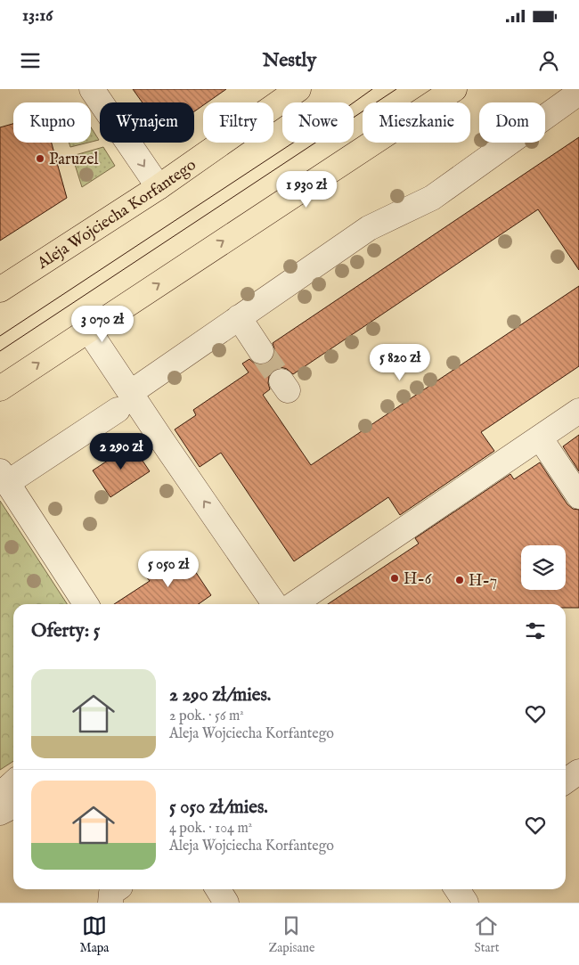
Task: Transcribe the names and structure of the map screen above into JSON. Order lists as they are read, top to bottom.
{
  "streets": {
    "main road": ["Aleja Wojciecha Korfantego"]
  },
  "places": ["Paruzel", "H-6", "H-7"],
  "page": {
    "status": "13:16",
    "header": "Nestly",
    "chip": [
      "Kupno",
      "Wynajem",
      "Filtry",
      "Nowe",
      "Mieszkanie",
      "Dom"
    ],
    "price": [
      "1 930 zł",
      "3 070 zł",
      "5 820 zł",
      "2 290 zł",
      "5 050 zł"
    ],
    "heading": "Oferty: 5",
    "list": [
      {
        "name": "2 290 zł/mies.",
        "note": "2 pok. · 56 m² · Aleja Wojciecha Korfantego"
      },
      {
        "name": "5 050 zł/mies.",
        "note": "4 pok. · 104 m² · Aleja Wojciecha Korfantego"
      }
    ],
    "tabs": ["Mapa", "Zapisane", "Start"]
  }
}
